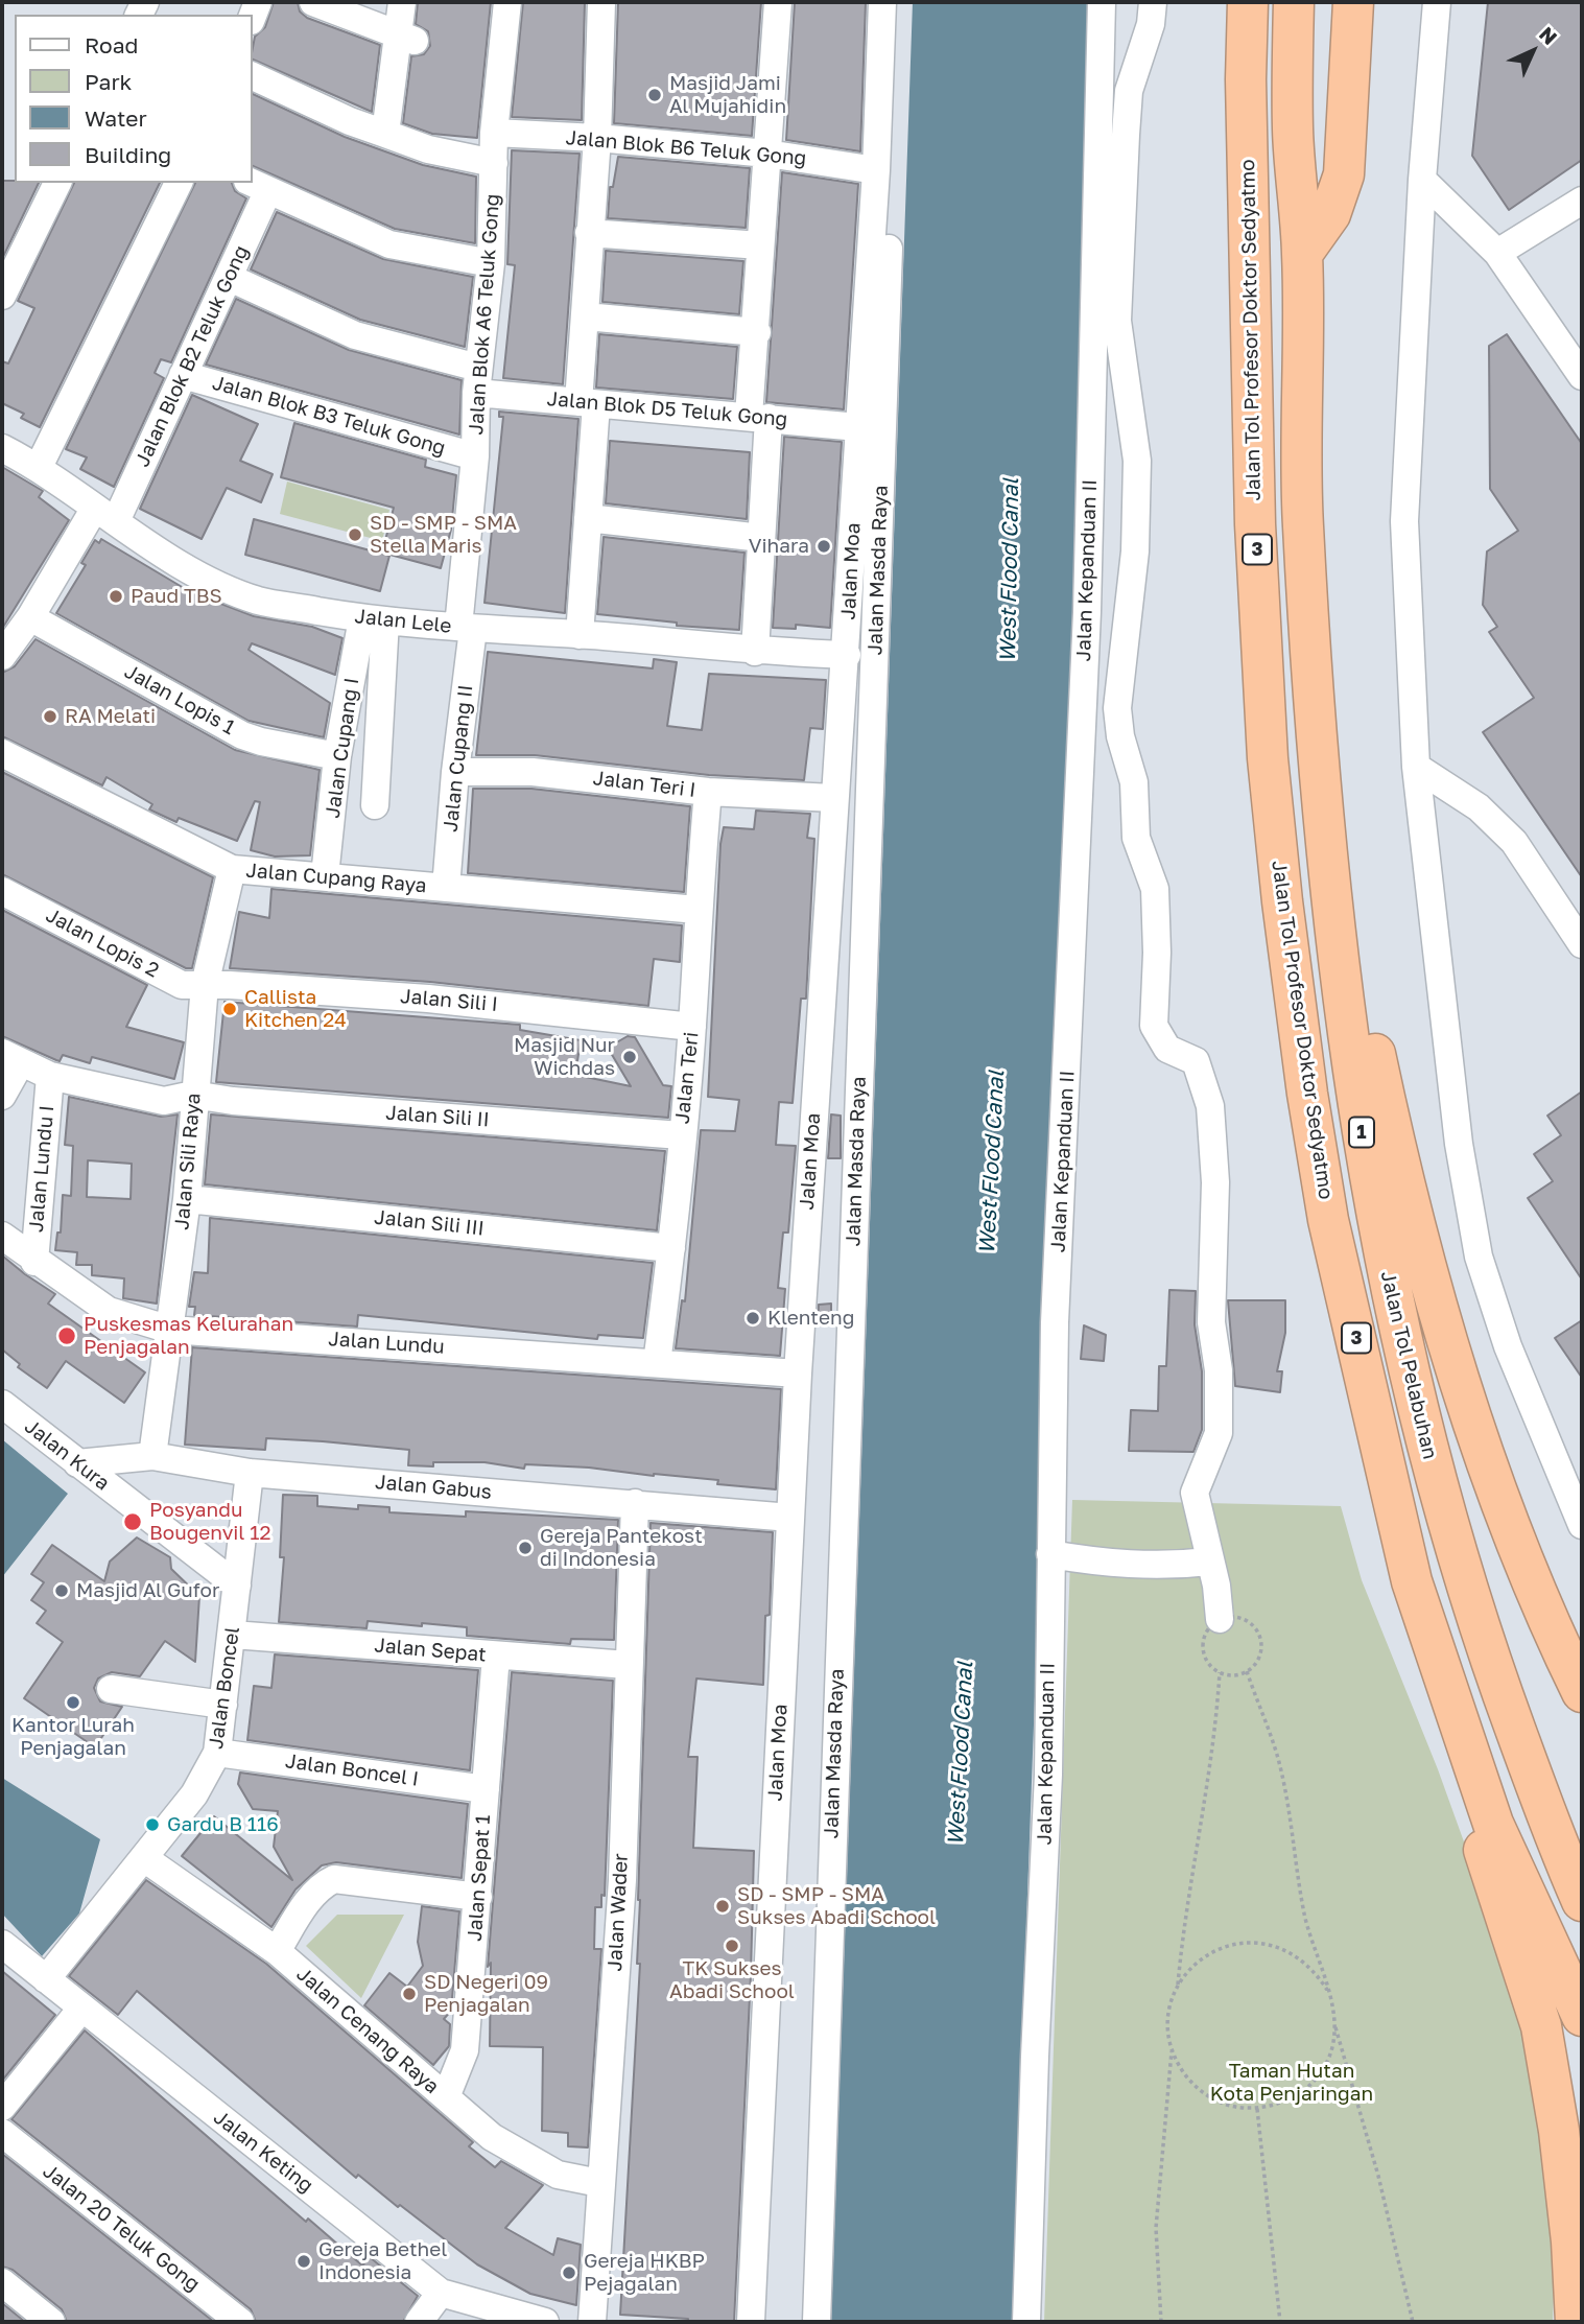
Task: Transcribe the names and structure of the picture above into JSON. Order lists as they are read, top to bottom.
{
  "streets": {
    "highway": [
      "Jalan Tol Profesor Doktor Sedyatmo",
      "3",
      "1",
      "Jalan Tol Pelabuhan"
    ],
    "street": [
      "Jalan Blok B6 Teluk Gong",
      "Jalan Blok A6 Teluk Gong",
      "Jalan Blok B2 Teluk Gong",
      "Jalan Blok D5 Teluk Gong",
      "Jalan Blok B3 Teluk Gong",
      "Jalan Masda Raya",
      "Jalan Kepanduan II",
      "Jalan Moa",
      "Jalan Lele",
      "Jalan Lopis 1",
      "Jalan Cupang I",
      "Jalan Cupang II",
      "Jalan Teri I",
      "Jalan Cupang Raya",
      "Jalan Lopis 2",
      "Jalan Sili I",
      "Jalan Teri",
      "Jalan Sili II",
      "Jalan Sili Raya",
      "Jalan Lundu I",
      "Jalan Sili III",
      "Jalan Lundu",
      "Jalan Kura",
      "Jalan Gabus",
      "Jalan Sepat",
      "Jalan Boncel",
      "Jalan Boncel I",
      "Jalan Sepat 1",
      "Jalan Wader",
      "Jalan Cenang Raya",
      "Jalan Keting",
      "Jalan 20 Teluk Gong"
    ]
  },
  "crossings": [
    ["Jalan Blok B6 Teluk Gong", "Jalan Blok A6 Teluk Gong"],
    ["Jalan Blok B6 Teluk Gong", "Jalan Moa"],
    ["Jalan Blok A6 Teluk Gong", "Jalan Blok D5 Teluk Gong"],
    ["Jalan Blok A6 Teluk Gong", "Jalan Blok B3 Teluk Gong"],
    ["Jalan Blok A6 Teluk Gong", "Jalan Lele"],
    ["Jalan Blok A6 Teluk Gong", "Jalan Cupang II"],
    ["Jalan Blok B2 Teluk Gong", "Jalan Blok D5 Teluk Gong"],
    ["Jalan Blok B2 Teluk Gong", "Jalan Blok B3 Teluk Gong"],
    ["Jalan Blok B2 Teluk Gong", "Jalan Lele"],
    ["Jalan Blok B2 Teluk Gong", "Jalan Lopis 1"],
    ["Jalan Blok D5 Teluk Gong", "Jalan Moa"],
    ["Jalan Moa", "Jalan Lele"],
    ["Jalan Moa", "Jalan Teri I"],
    ["Jalan Moa", "Jalan Lundu"],
    ["Jalan Moa", "Jalan Gabus"],
    ["Jalan Lele", "Jalan Cupang I"],
    ["Jalan Lele", "Jalan Cupang II"],
    ["Jalan Lopis 1", "Jalan Cupang I"],
    ["Jalan Cupang I", "Jalan Cupang Raya"],
    ["Jalan Cupang II", "Jalan Teri I"],
    ["Jalan Cupang II", "Jalan Cupang Raya"],
    ["Jalan Teri I", "Jalan Teri"],
    ["Jalan Cupang Raya", "Jalan Teri"],
    ["Jalan Cupang Raya", "Jalan Sili Raya"],
    ["Jalan Lopis 2", "Jalan Sili I"],
    ["Jalan Lopis 2", "Jalan Sili Raya"],
    ["Jalan Sili I", "Jalan Teri"],
    ["Jalan Sili I", "Jalan Sili Raya"],
    ["Jalan Teri", "Jalan Sili II"],
    ["Jalan Teri", "Jalan Sili III"],
    ["Jalan Teri", "Jalan Lundu"],
    ["Jalan Sili II", "Jalan Sili Raya"],
    ["Jalan Sili II", "Jalan Lundu I"],
    ["Jalan Sili Raya", "Jalan Sili III"],
    ["Jalan Sili Raya", "Jalan Lundu"],
    ["Jalan Sili Raya", "Jalan Gabus"],
    ["Jalan Lundu I", "Jalan Lundu"],
    ["Jalan Kura", "Jalan Gabus"],
    ["Jalan Kura", "Jalan Boncel"],
    ["Jalan Gabus", "Jalan Boncel"],
    ["Jalan Gabus", "Jalan Wader"],
    ["Jalan Sepat", "Jalan Boncel"],
    ["Jalan Sepat", "Jalan Sepat 1"],
    ["Jalan Sepat", "Jalan Wader"],
    ["Jalan Boncel", "Jalan Boncel I"],
    ["Jalan Boncel", "Jalan Cenang Raya"],
    ["Jalan Boncel", "Jalan Keting"],
    ["Jalan Boncel I", "Jalan Sepat 1"],
    ["Jalan Sepat 1", "Jalan Cenang Raya"],
    ["Jalan Wader", "Jalan Cenang Raya"]
  ],
  "water": ["West Flood Canal"],
  "parks": ["Taman Hutan Kota Penjaringan"],
  "places": [
    "Masjid Jami Al Mujahidin",
    "SD - SMP - SMA Stella Maris",
    "Vihara",
    "Paud TBS",
    "RA Melati",
    "Callista Kitchen 24",
    "Masjid Nur Wichdas",
    "Klenteng",
    "Puskesmas Kelurahan Penjagalan",
    "Posyandu Bougenvil 12",
    "Gereja Pantekost di Indonesia",
    "Masjid Al Gufor",
    "Kantor Lurah Penjagalan",
    "Gardu B 116",
    "SD - SMP - SMA Sukses Abadi School",
    "TK Sukses Abadi School",
    "SD Negeri 09 Penjagalan",
    "Gereja Bethel Indonesia",
    "Gereja HKBP Pejagalan"
  ],
  "legend": [
    "Road",
    "Park",
    "Water",
    "Building"
  ],
  "north": "top right"
}
